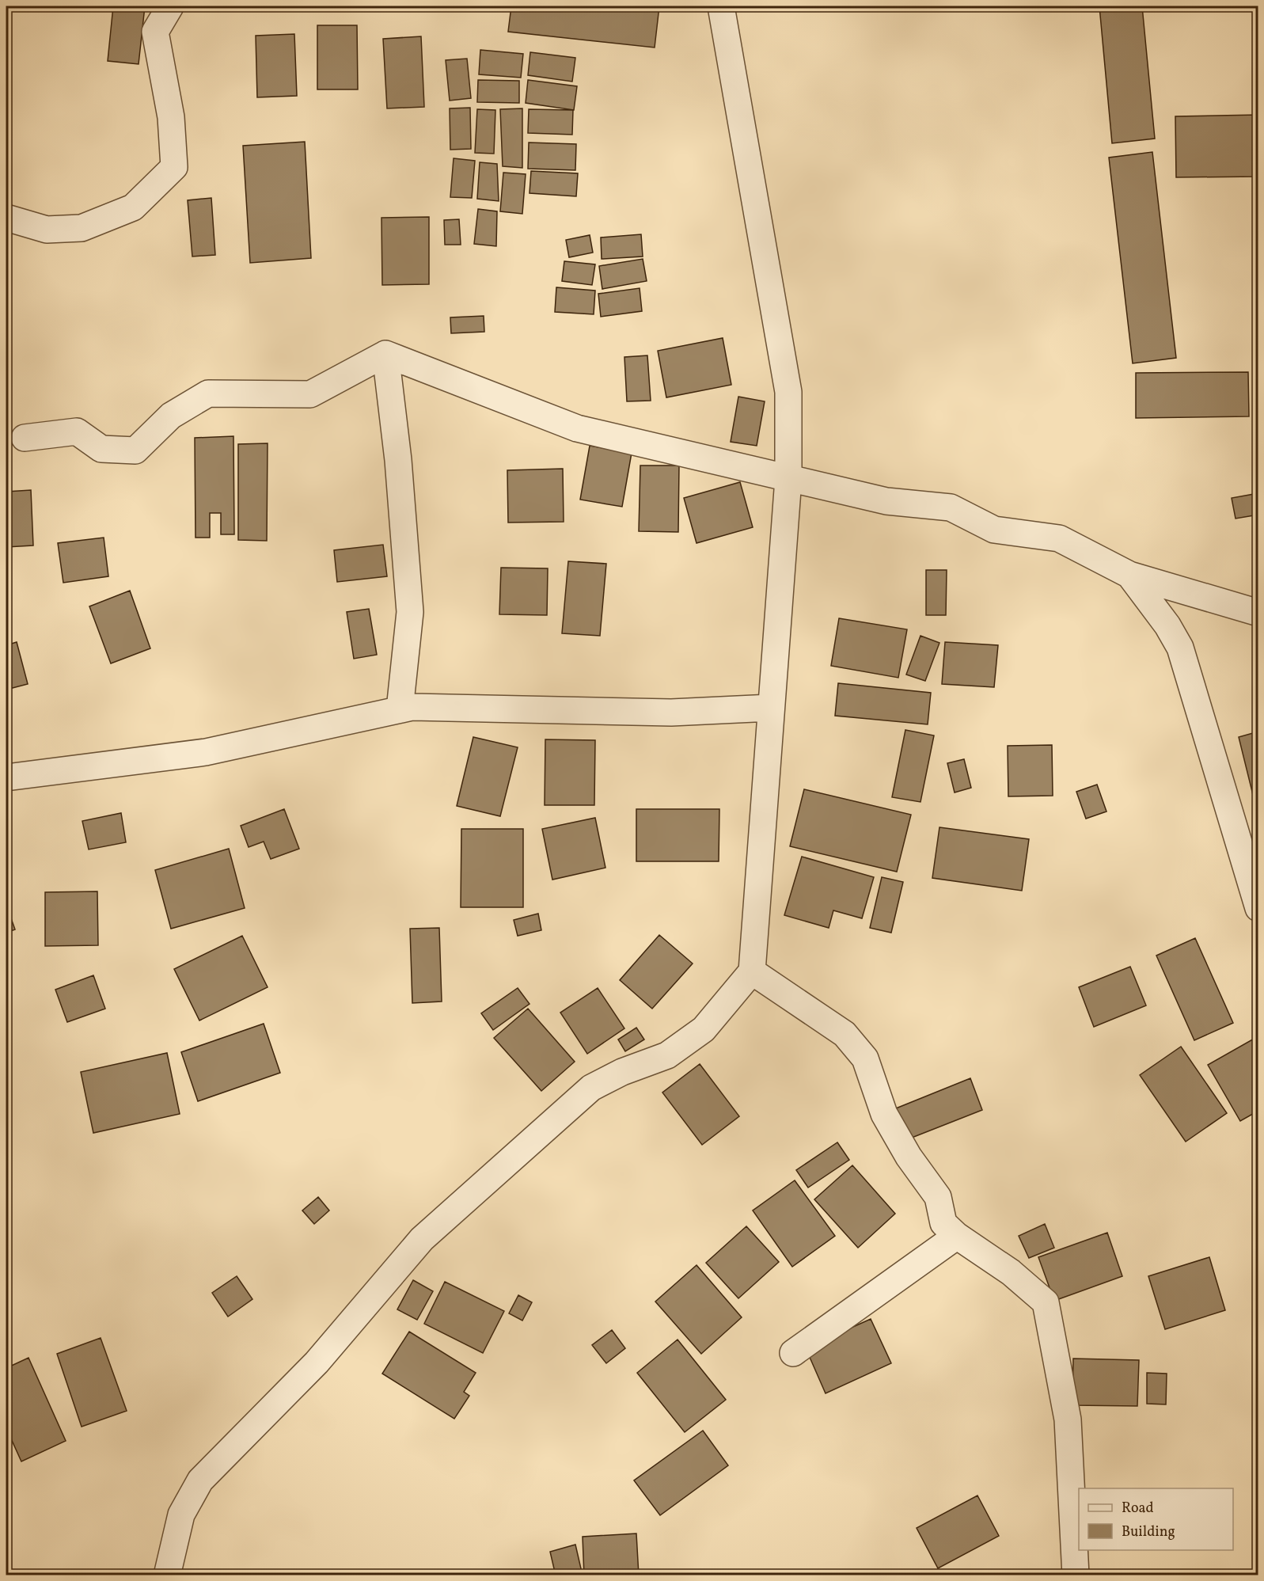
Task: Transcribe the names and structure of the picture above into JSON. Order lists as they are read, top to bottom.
{
  "legend": ["Road", "Building"]
}
